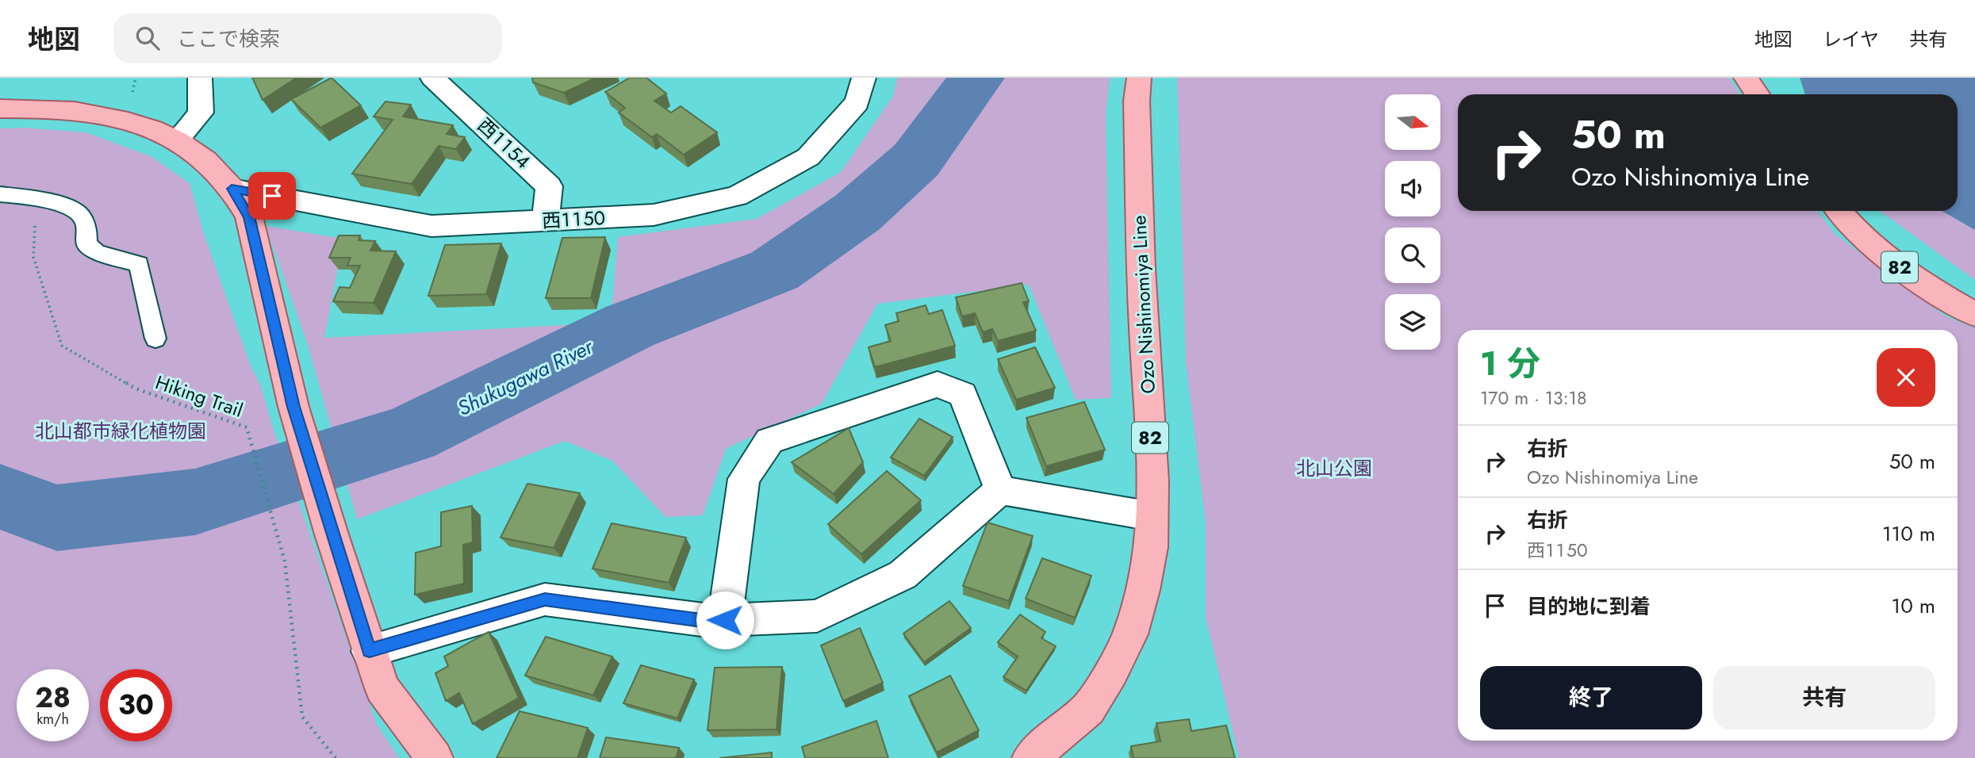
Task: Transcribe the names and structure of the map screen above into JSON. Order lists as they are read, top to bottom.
{
  "streets": {
    "main road": ["82", "Ozo Nishinomiya Line"],
    "street": ["西１１５４", "西１１５０"],
    "path": ["Hiking Trail"]
  },
  "crossings": [
    ["西１１５４", "西１１５０"]
  ],
  "water": ["Shukugawa River"],
  "parks": ["北山都市緑化植物園", "北山公園"],
  "north": "right",
  "page": {
    "header": "地図",
    "search": "ここで検索",
    "nav": ["地図", "レイヤ", "共有"],
    "turn": ["50 m", "Ozo Nishinomiya Line"],
    "heading": ["1 分", "170 m · 13:18"],
    "list": [
      {
        "name": "右折",
        "note": "Ozo Nishinomiya Line",
        "value": "50 m"
      },
      {
        "name": "右折",
        "note": "西１１５０",
        "value": "110 m"
      },
      {
        "name": "目的地に到着",
        "value": "10 m"
      }
    ],
    "buttons": ["終了", "共有"],
    "speed": "28 km/h",
    "limit": "30"
  }
}
